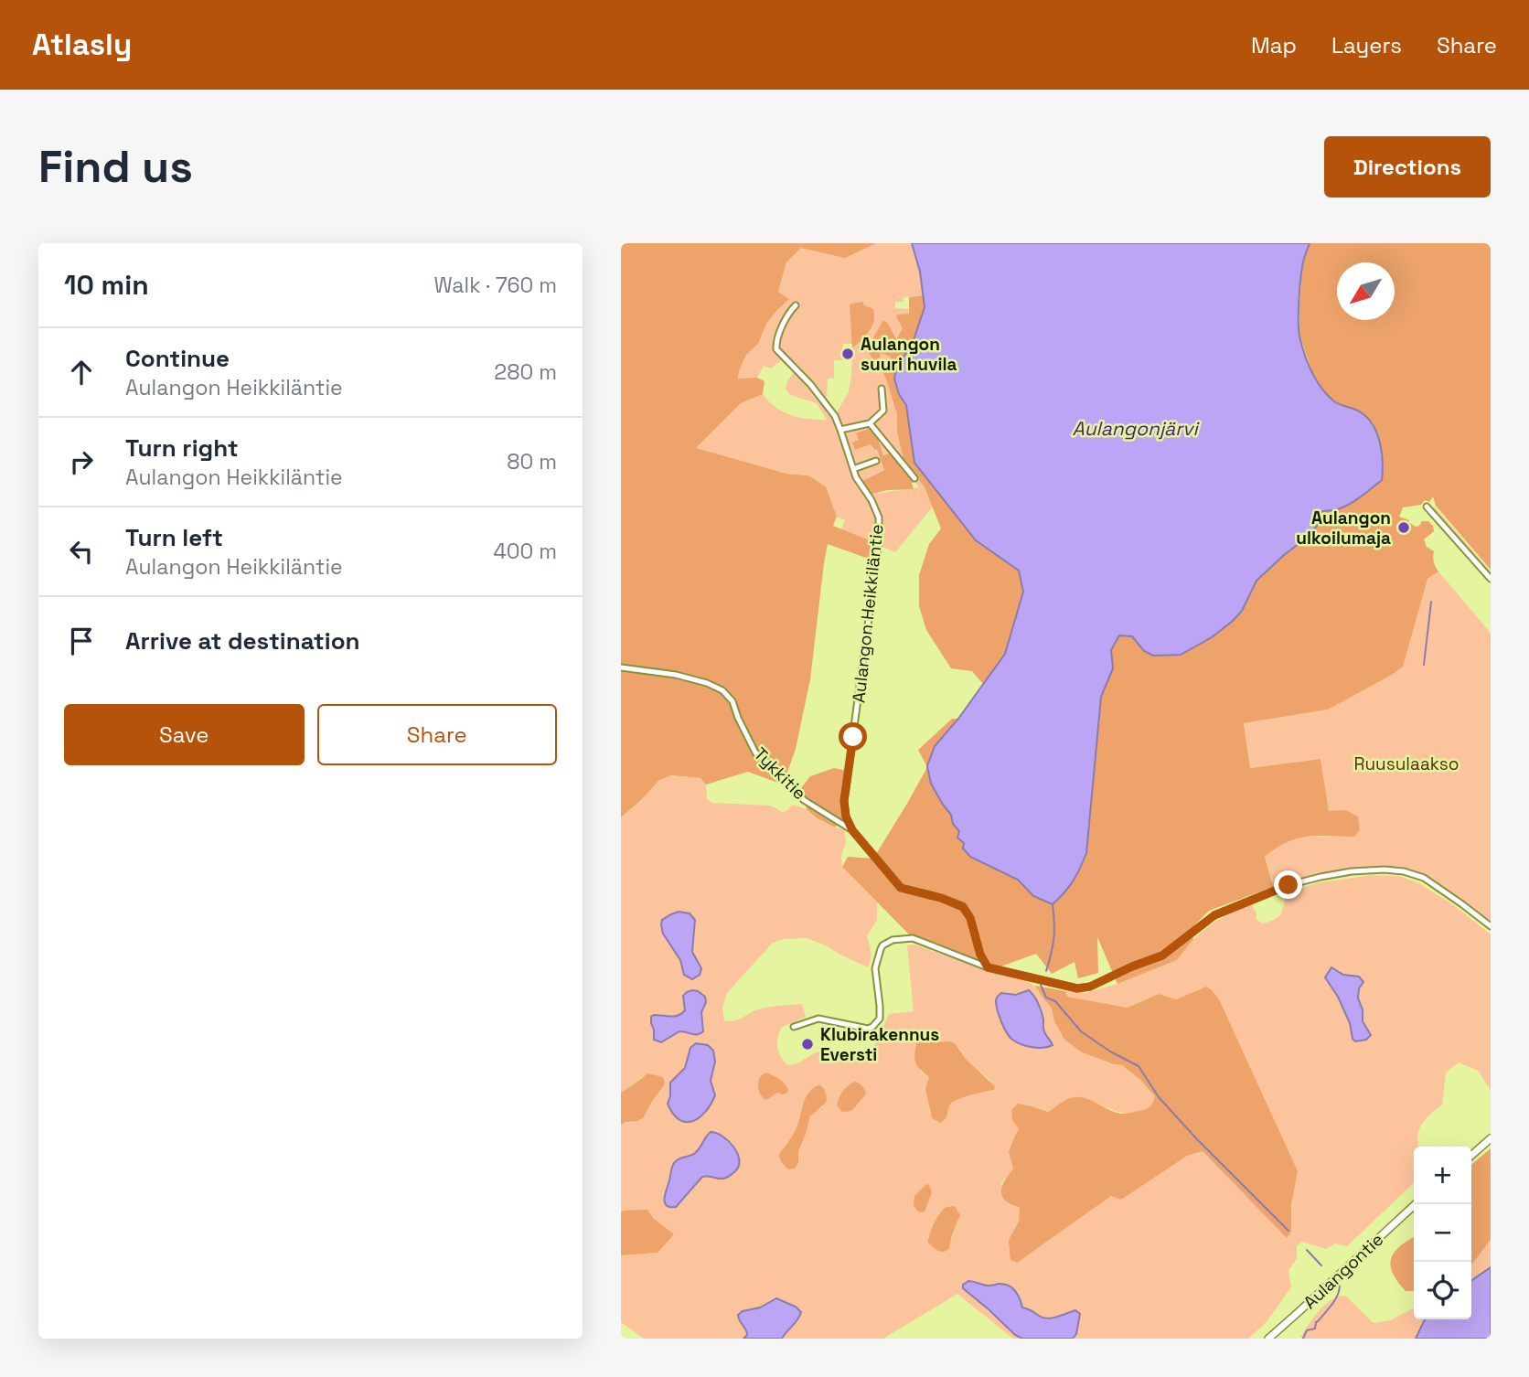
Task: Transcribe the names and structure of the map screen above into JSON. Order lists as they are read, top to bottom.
{
  "streets": {
    "street": ["Aulangon Heikkiläntie", "Tykkitie", "Aulangontie"]
  },
  "crossings": [
    ["Aulangon Heikkiläntie", "Tykkitie"]
  ],
  "water": ["Aulangonjärvi"],
  "parks": ["Ruusulaakso"],
  "places": ["Aulangon suuri huvila", "Aulangon ulkoilumaja", "Klubirakennus Eversti"],
  "north": "bottom left",
  "page": {
    "header": "Atlasly",
    "nav": ["Map", "Layers", "Share"],
    "buttons": [
      "Directions",
      ["Save", "Share"]
    ],
    "title": "Find us",
    "heading": ["10 min", "Walk · 760 m"],
    "list": [
      ["Continue", "Aulangon Heikkiläntie", "280 m"],
      ["Turn right", "Aulangon Heikkiläntie", "80 m"],
      ["Turn left", "Aulangon Heikkiläntie", "400 m"],
      "Arrive at destination"
    ],
    "map_buttons": ["+", "−"]
  }
}
